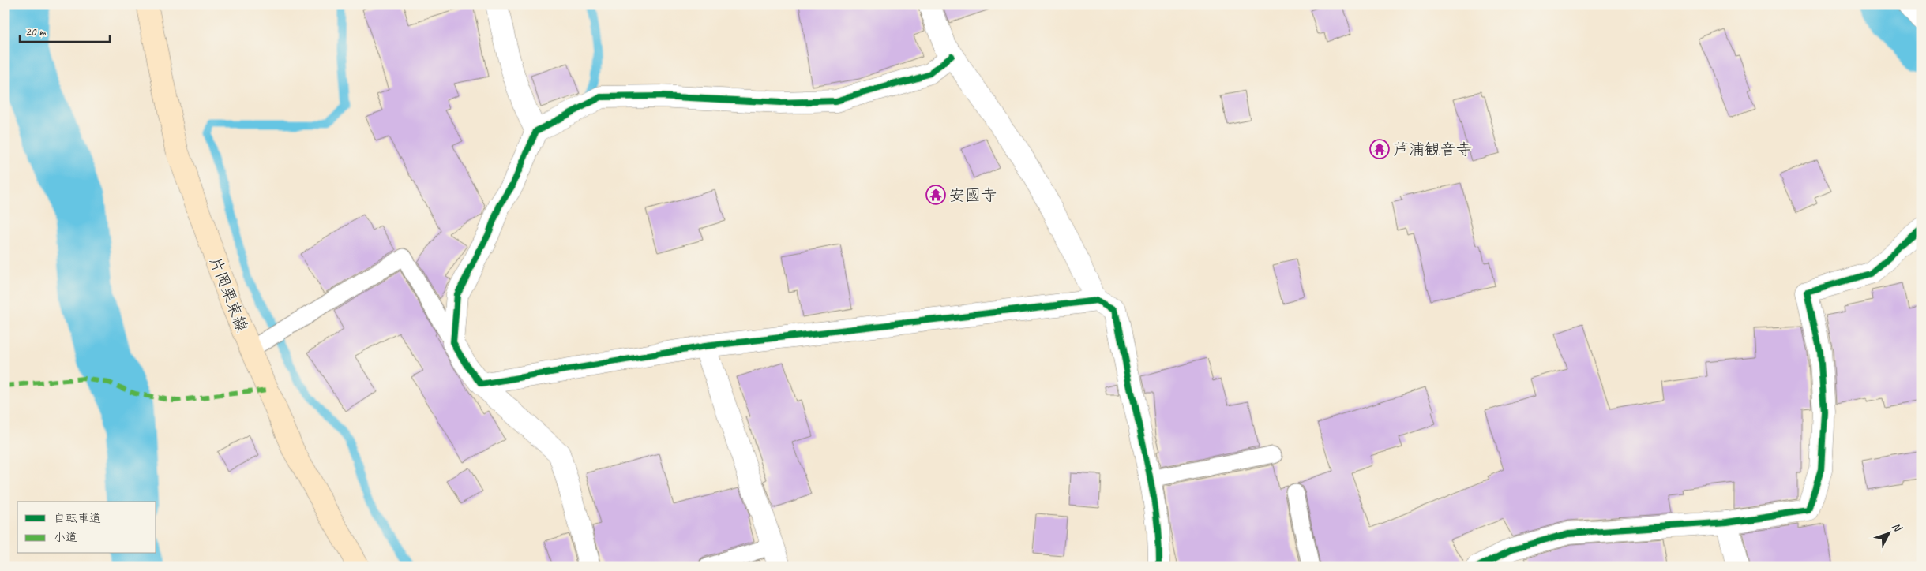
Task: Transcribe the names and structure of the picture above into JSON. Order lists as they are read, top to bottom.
{
  "streets": {
    "main road": ["片岡栗東線"]
  },
  "places": {
    "temple": ["芦浦観音寺", "安國寺"]
  },
  "legend": ["自転車道", "小道"],
  "scale_bar": "20 m",
  "north": "top right"
}
